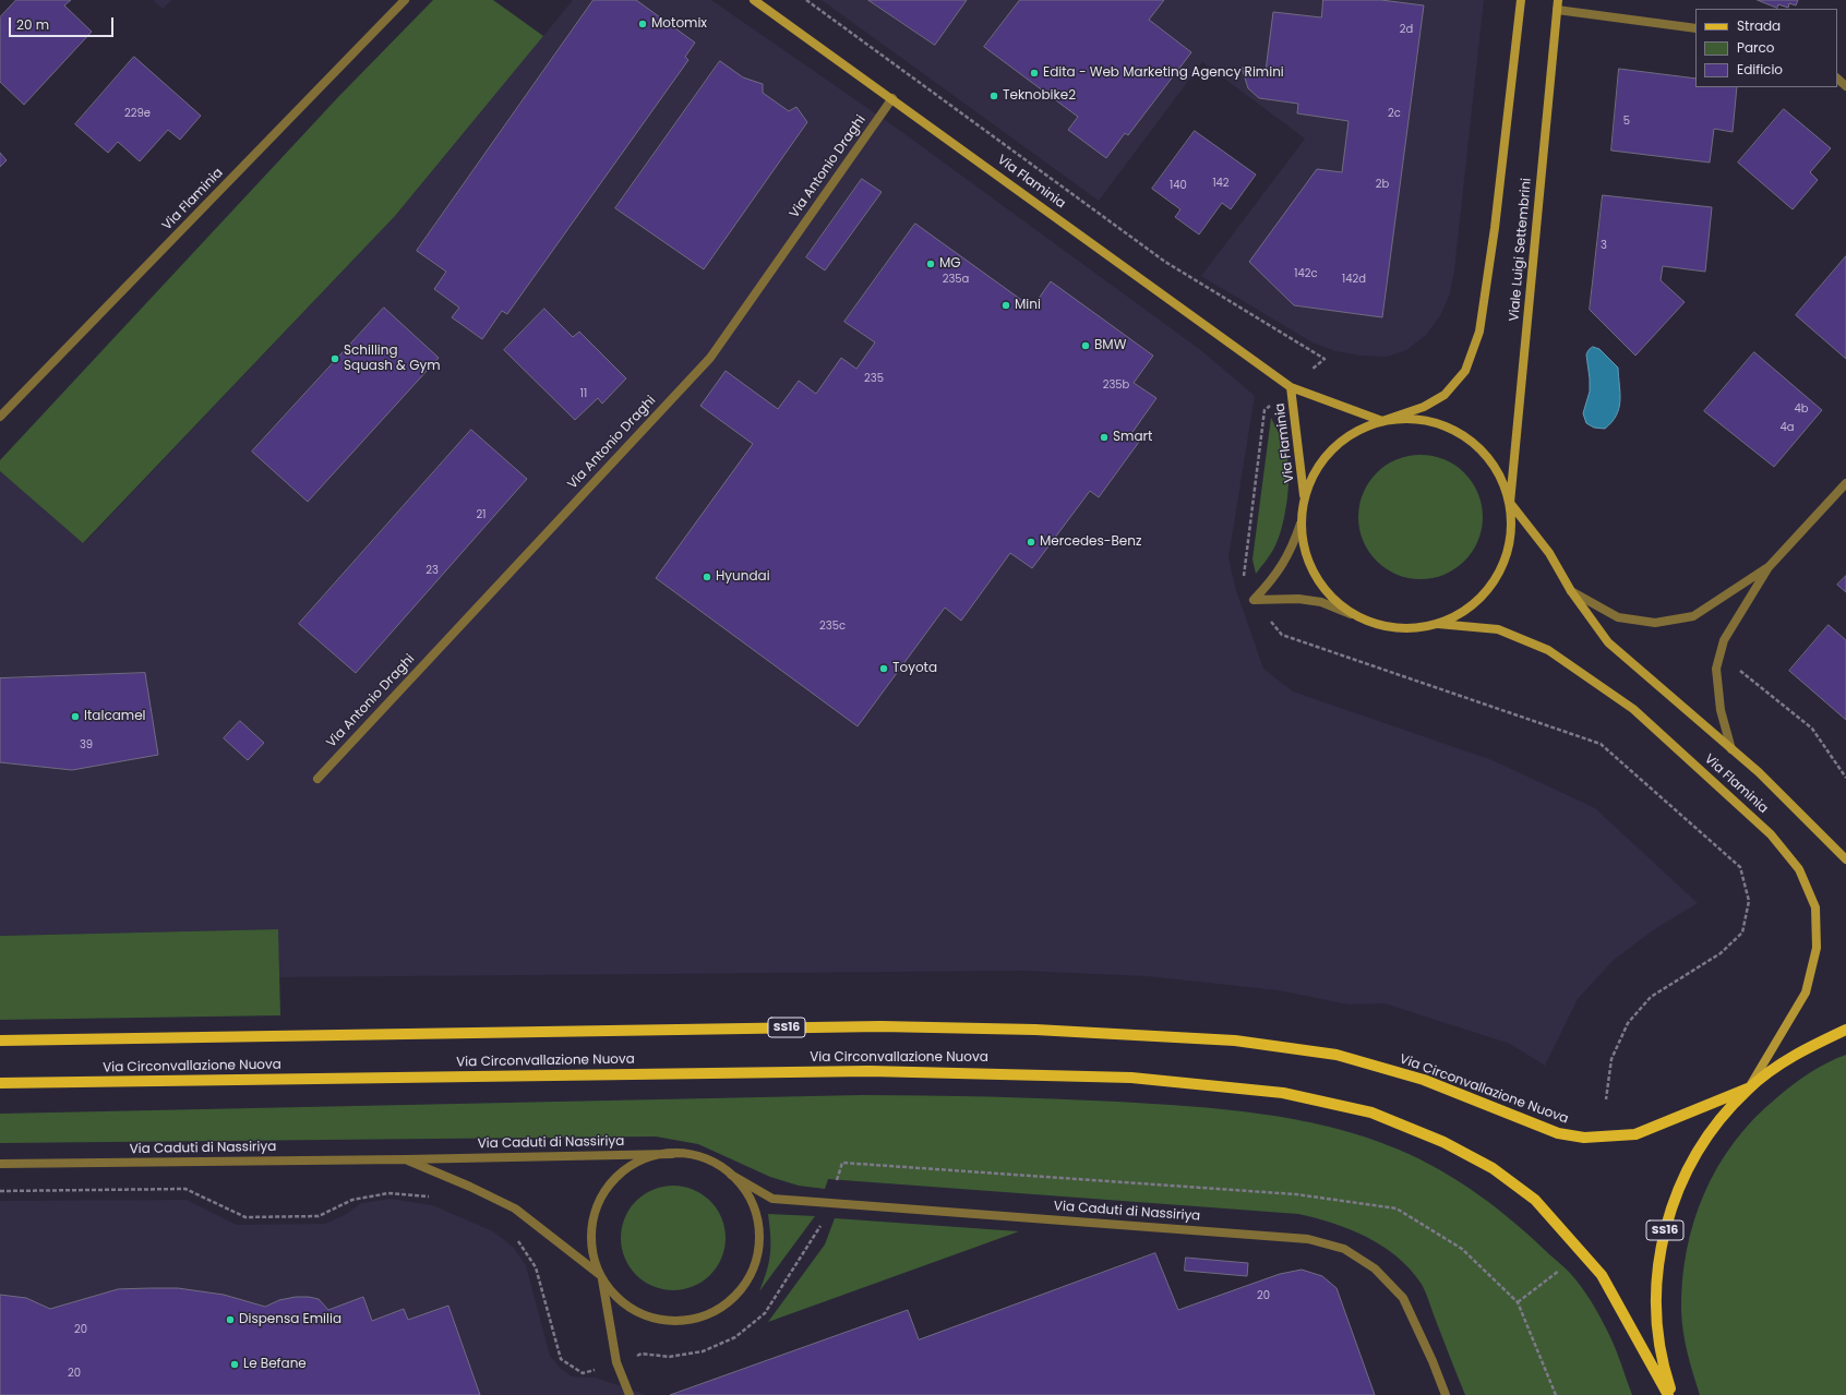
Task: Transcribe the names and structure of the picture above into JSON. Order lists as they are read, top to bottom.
{
  "streets": {
    "main road": [
      "Via Flaminia",
      "Viale Luigi Settembrini",
      "SS16",
      "Via Circonvallazione Nuova"
    ],
    "street": ["Via Antonio Draghi", "Via Caduti di Nassiriya"]
  },
  "crossings": [
    ["Via Antonio Draghi", "Via Flaminia"],
    ["Via Flaminia", "Viale Luigi Settembrini"],
    ["Via Flaminia", "Via Circonvallazione Nuova"]
  ],
  "places": [
    "Motomix",
    "Edita - Web Marketing Agency Rimini",
    "Teknobike2",
    "MG",
    "Mini",
    "BMW",
    "Schilling Squash & Gym",
    "Smart",
    "Mercedes-Benz",
    "Hyundai",
    "Toyota",
    "Italcamel",
    "Dispensa Emilia",
    "Le Befane"
  ],
  "house_numbers": [
    "2d",
    "229e",
    "2c",
    "5",
    "142",
    "2b",
    "140",
    "3",
    "142c",
    "235a",
    "142d",
    "235",
    "235b",
    "11",
    "4b",
    "4a",
    "21",
    "23",
    "235c",
    "39",
    "20",
    "20",
    "20"
  ],
  "legend": ["Strada", "Parco", "Edificio"],
  "scale_bar": "20 m"
}
